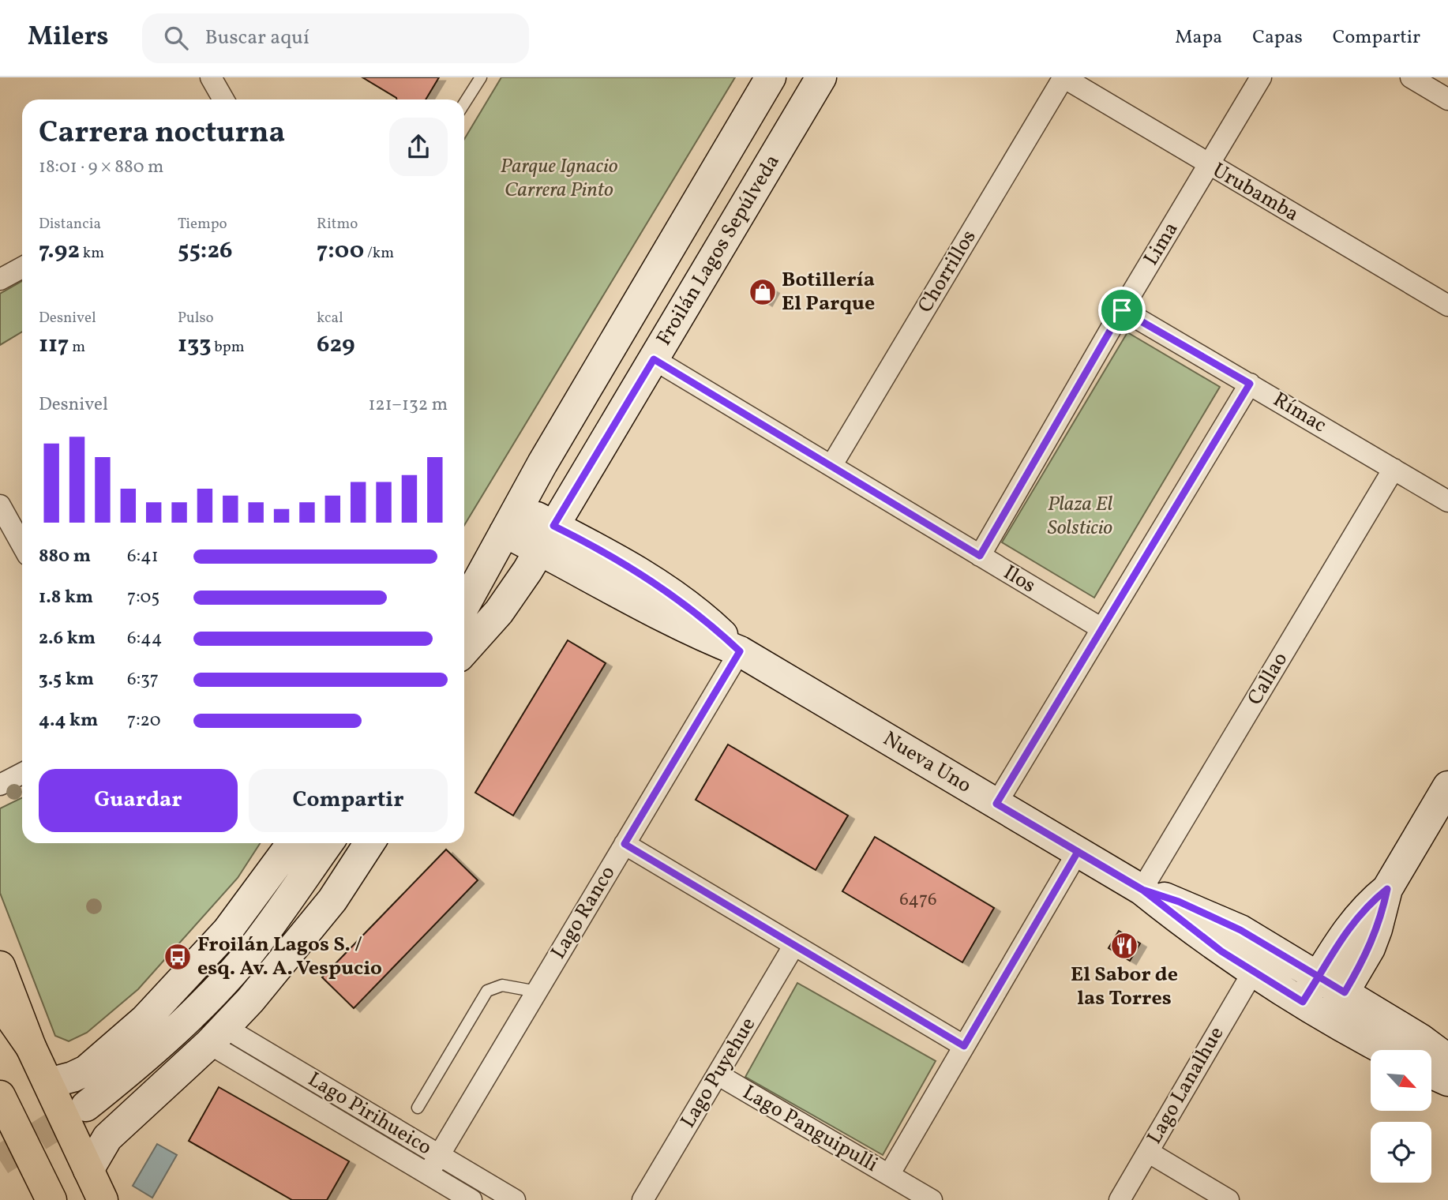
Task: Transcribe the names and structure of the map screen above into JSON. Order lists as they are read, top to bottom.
{
  "streets": {
    "street": [
      "Urubamba",
      "Lima",
      "Froilán Lagos Sepúlveda",
      "Chorrillos",
      "Rímac",
      "Ilos",
      "Callao",
      "Nueva Uno",
      "Lago Ranco",
      "Lago Puyehue",
      "Lago Lanalhue",
      "Lago Pirihueico",
      "Lago Panguipulli"
    ]
  },
  "crossings": [
    ["Urubamba", "Lima"],
    ["Urubamba", "Chorrillos"],
    ["Lima", "Rímac"],
    ["Lima", "Ilos"],
    ["Froilán Lagos Sepúlveda", "Ilos"],
    ["Froilán Lagos Sepúlveda", "Nueva Uno"],
    ["Chorrillos", "Ilos"],
    ["Rímac", "Callao"],
    ["Callao", "Nueva Uno"],
    ["Nueva Uno", "Lago Ranco"],
    ["Nueva Uno", "Lago Lanalhue"],
    ["Lago Ranco", "Lago Pirihueico"],
    ["Lago Puyehue", "Lago Panguipulli"]
  ],
  "parks": ["Parque Ignacio Carrera Pinto", "Plaza El Solsticio"],
  "places": {
    "shop": ["Botillería El Parque"],
    "restaurant": ["El Sabor de las Torres"],
    "bus stop": ["Froilán Lagos S. / esq. Av. A. Vespucio"]
  },
  "house_numbers": ["6476"],
  "north": "bottom right",
  "page": {
    "header": "Milers",
    "search": "Buscar aquí",
    "nav": ["Mapa", "Capas", "Compartir"],
    "heading": ["Carrera nocturna", "18:01 · 9 × 880 m"],
    "stats": [
      ["Distancia", "7.92 km"],
      ["Tiempo", "55:26"],
      ["Ritmo", "7:00 /km"],
      ["Desnivel", "117 m"],
      ["Pulso", "133 bpm"],
      ["kcal", "629"]
    ],
    "chart": ["Desnivel", "121–132 m"],
    "list": [
      {
        "name": "880 m",
        "note": "6:41"
      },
      {
        "name": "1.8 km",
        "note": "7:05"
      },
      {
        "name": "2.6 km",
        "note": "6:44"
      },
      {
        "name": "3.5 km",
        "note": "6:37"
      },
      {
        "name": "4.4 km",
        "note": "7:20"
      }
    ],
    "buttons": ["Guardar", "Compartir"]
  }
}
